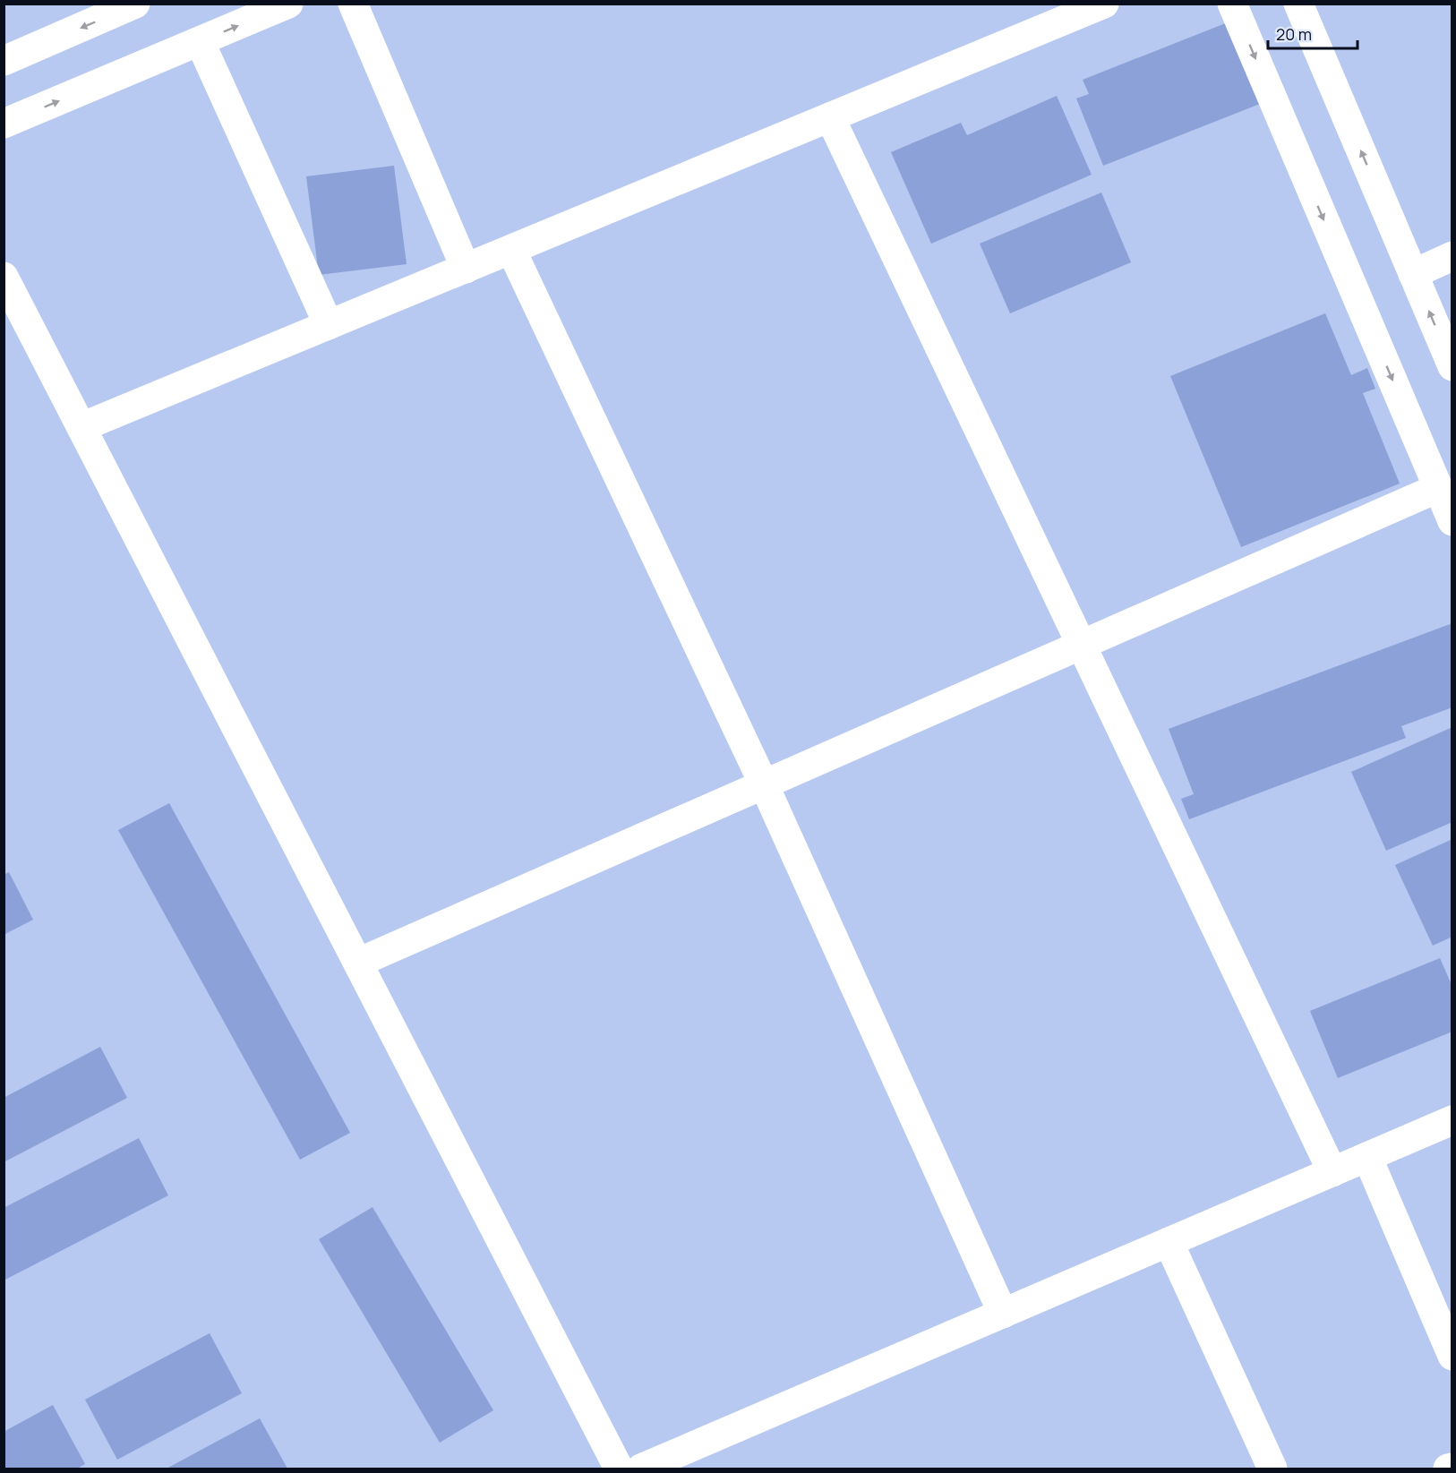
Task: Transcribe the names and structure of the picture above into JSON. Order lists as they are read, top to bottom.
{
  "scale_bar": "20 m"
}
